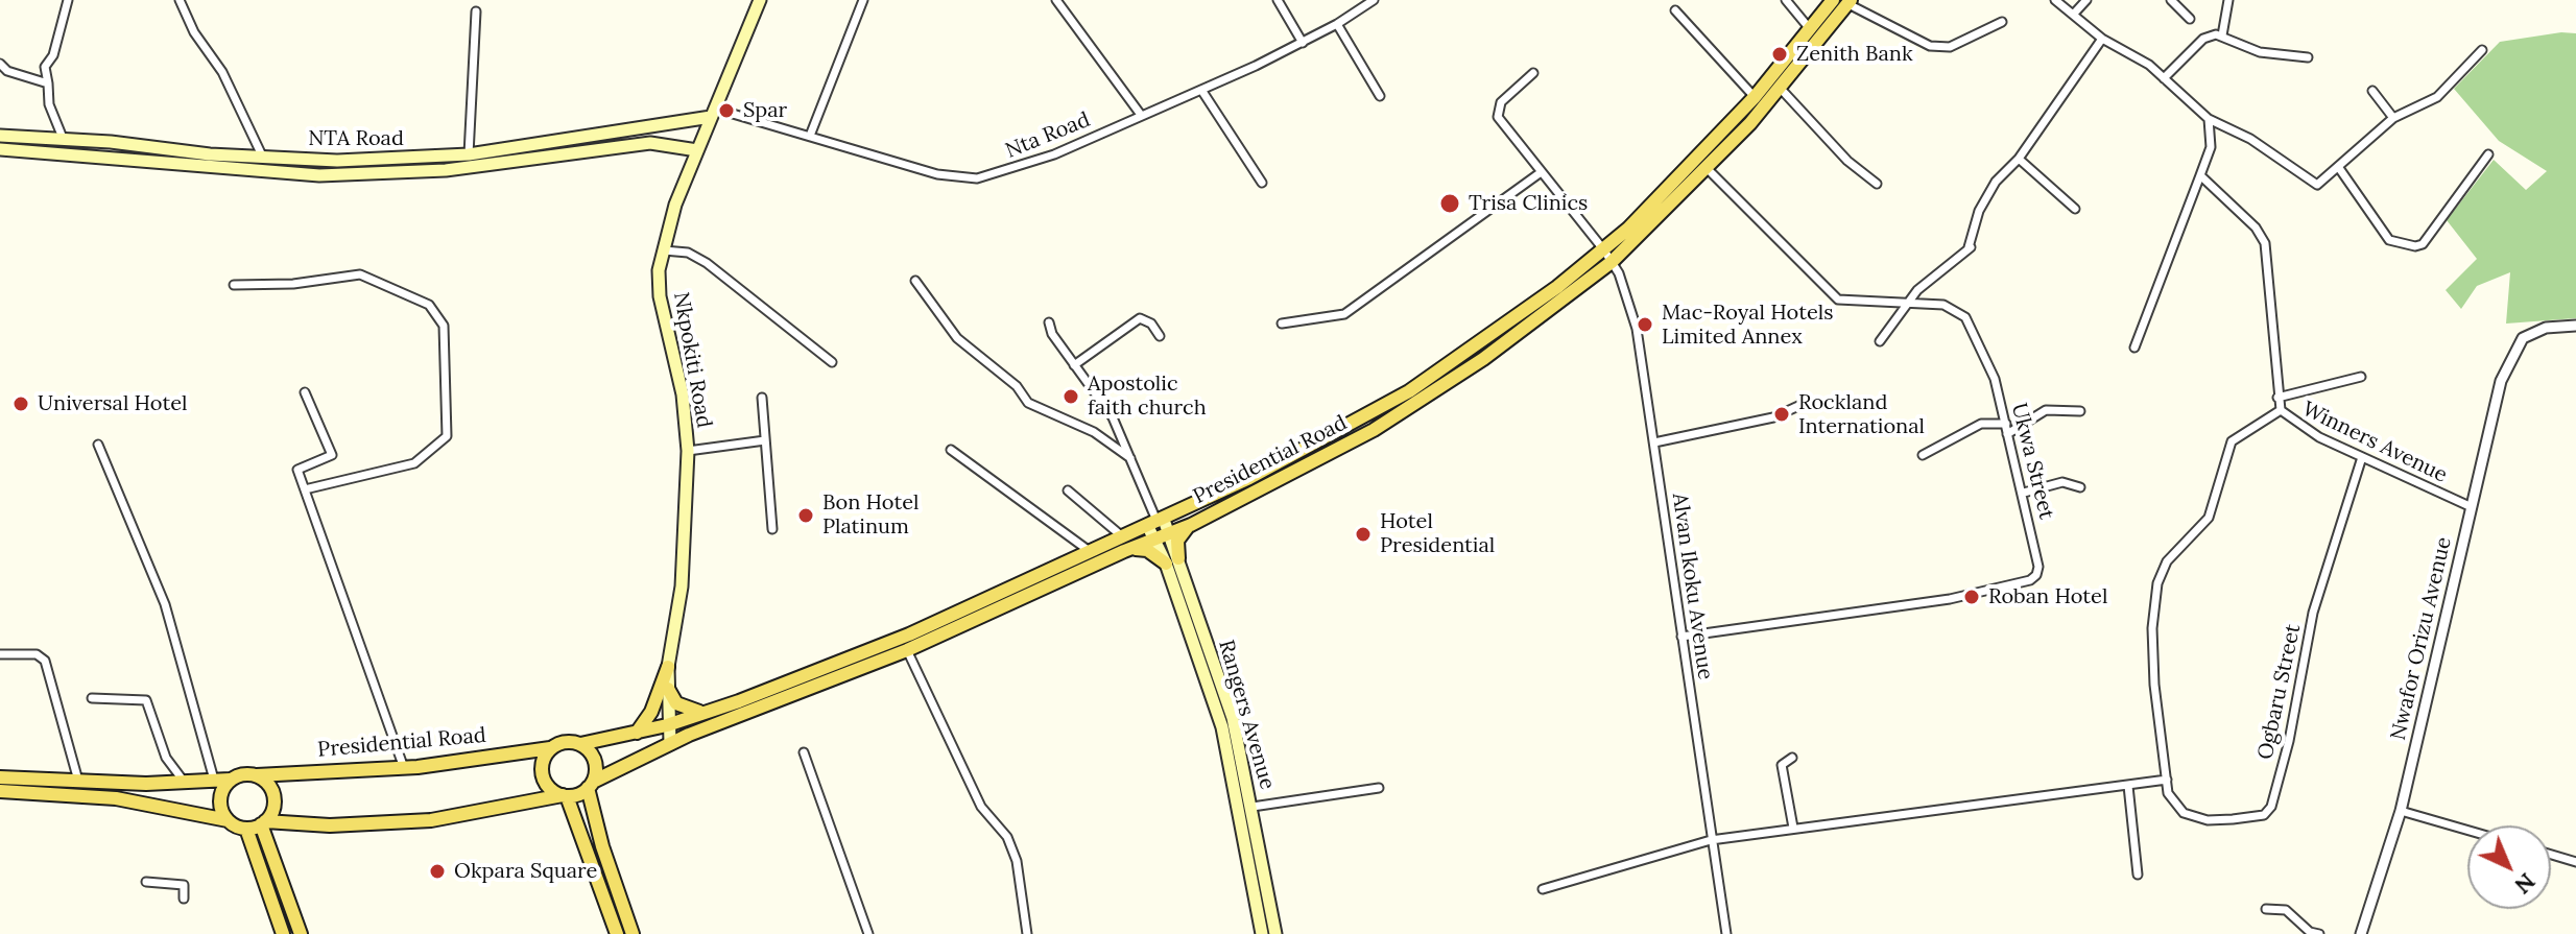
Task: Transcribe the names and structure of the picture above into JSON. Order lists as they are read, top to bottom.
{
  "streets": {
    "main road": [
      "NTA Road",
      "Nkpokiti Road",
      "Presidential Road",
      "Rangers Avenue"
    ],
    "street": [
      "Nta Road",
      "Winners Avenue",
      "Ukwa Street",
      "Alvan Ikoku Avenue",
      "Nwafor Orizu Avenue",
      "Ogbaru Street"
    ]
  },
  "crossings": [
    ["Nta Road", "NTA Road"],
    ["Nta Road", "Nkpokiti Road"],
    ["NTA Road", "Nkpokiti Road"],
    ["Nkpokiti Road", "Presidential Road"],
    ["Winners Avenue", "Nwafor Orizu Avenue"],
    ["Winners Avenue", "Ogbaru Street"],
    ["Presidential Road", "Ukwa Street"],
    ["Presidential Road", "Alvan Ikoku Avenue"],
    ["Ukwa Street", "Alvan Ikoku Avenue"]
  ],
  "places": [
    "Zenith Bank",
    "Spar",
    "Trisa Clinics",
    "Mac-Royal Hotels Limited Annex",
    "Apostolic faith church",
    "Universal Hotel",
    "Rockland International",
    "Bon Hotel Platinum",
    "Hotel Presidential",
    "Roban Hotel",
    "Okpara Square"
  ],
  "north": "bottom right"
}
